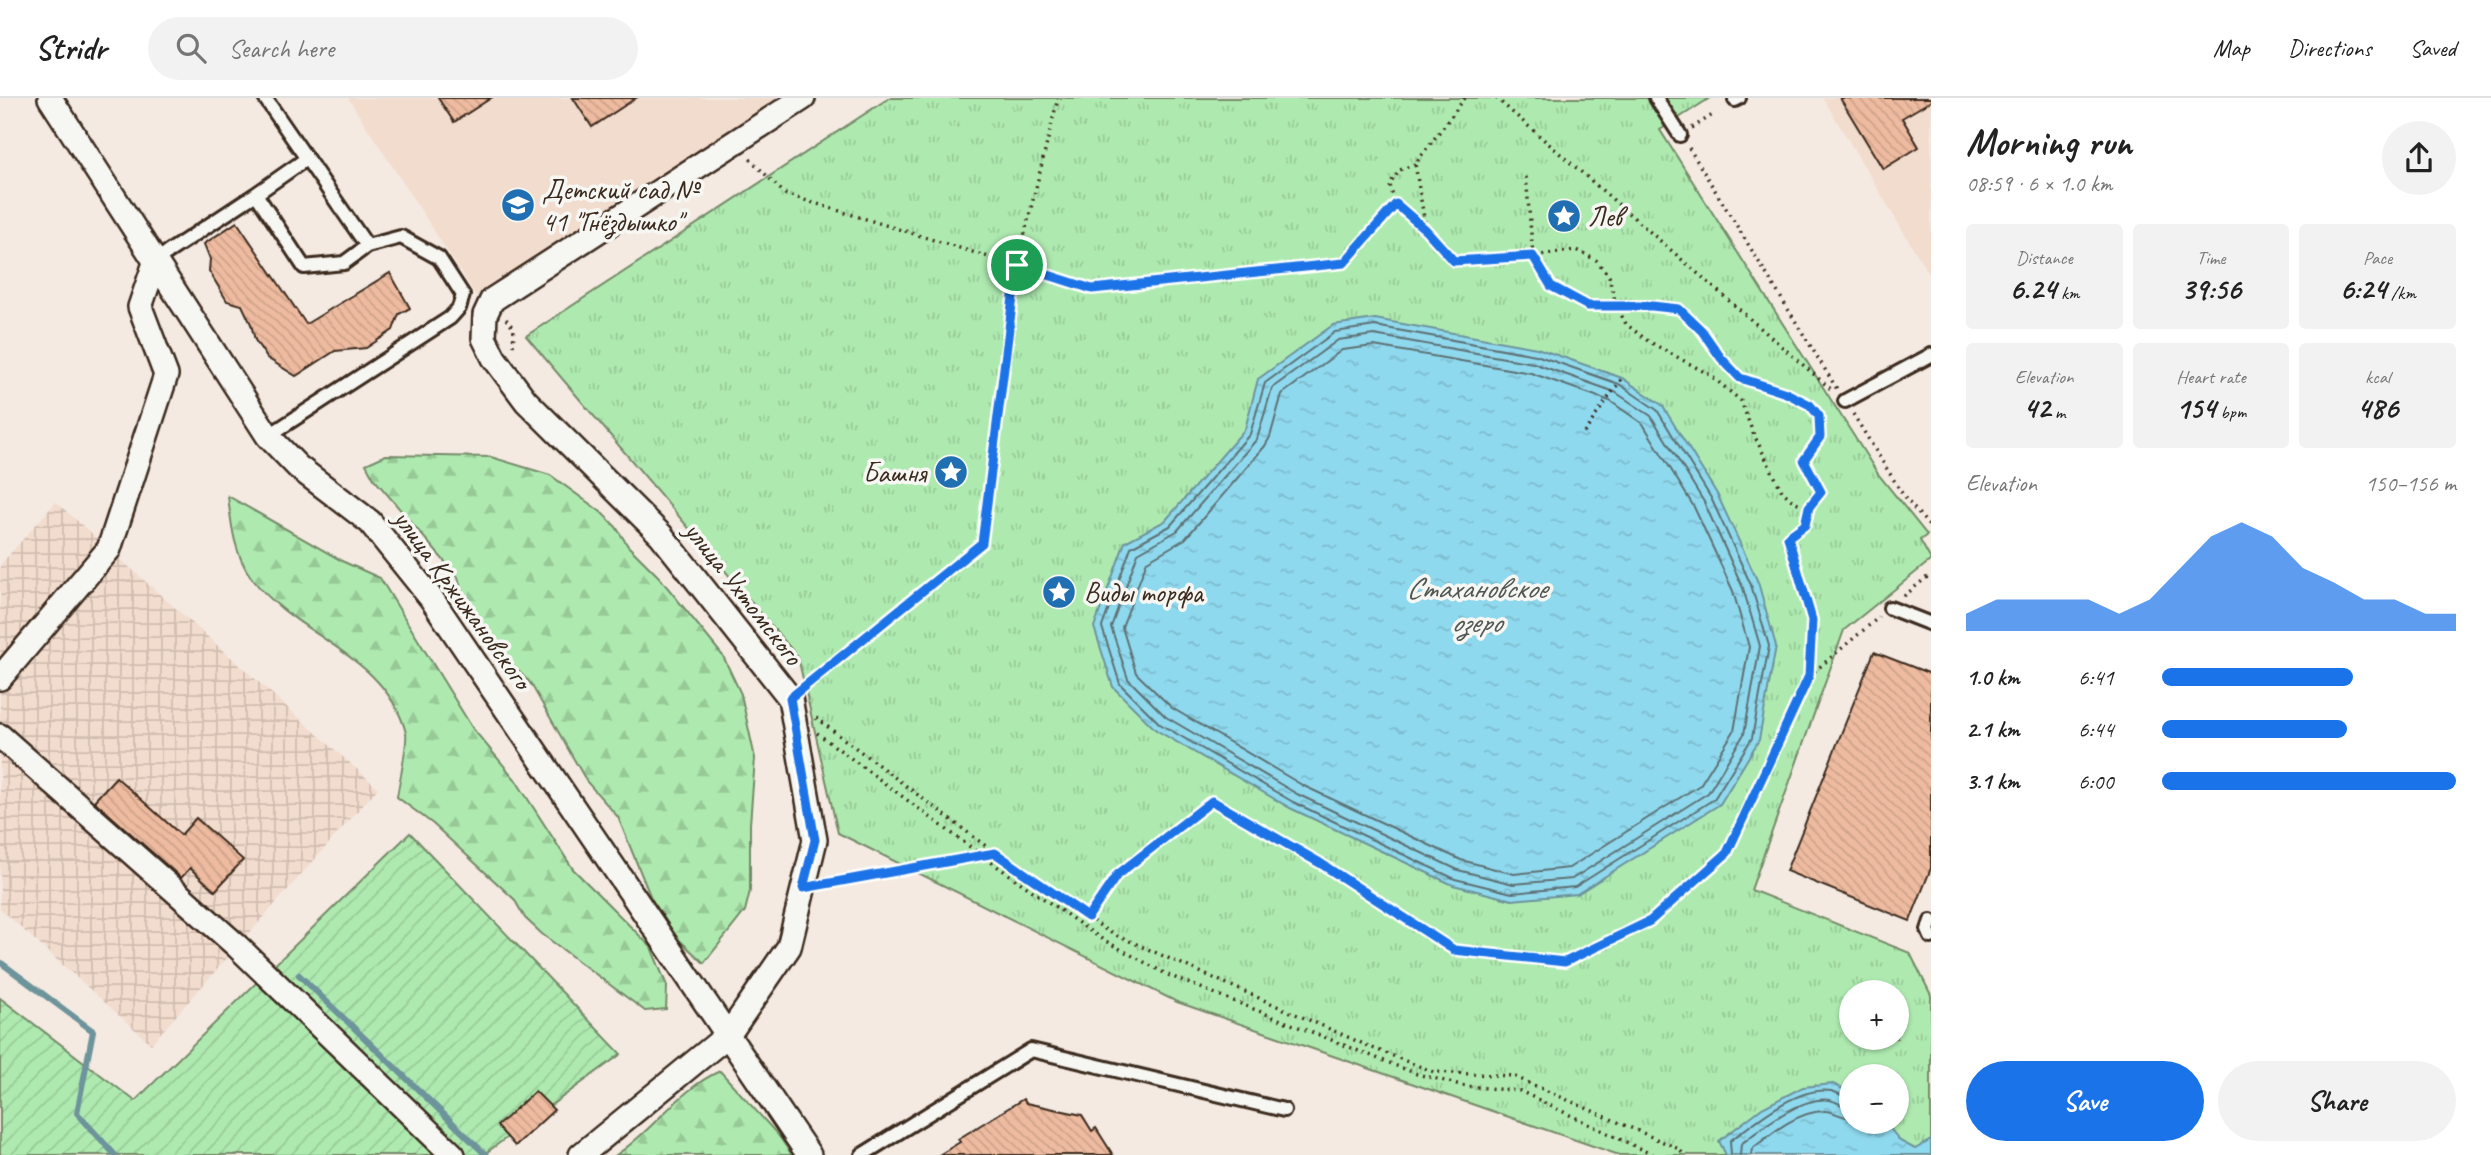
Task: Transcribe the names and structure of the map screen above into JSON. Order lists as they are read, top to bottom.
{
  "streets": {
    "street": ["улица Ухтомского", "улица Кржижановского"]
  },
  "crossings": [
    ["улица Ухтомского", "улица Кржижановского"]
  ],
  "water": ["Стахановское озеро"],
  "places": {
    "school or university": ["Детский сад № 41 \"Гнёздышко\""],
    "place": ["Лев", "Башня", "Виды торфа"]
  },
  "page": {
    "header": "Stridr",
    "search": "Search here",
    "nav": ["Map", "Directions", "Saved"],
    "heading": ["Morning run", "08:59 · 6 × 1.0 km"],
    "stats": [
      ["Distance", "6.24 km"],
      ["Time", "39:56"],
      ["Pace", "6:24 /km"],
      ["Elevation", "42 m"],
      ["Heart rate", "154 bpm"],
      ["kcal", "486"]
    ],
    "chart": ["Elevation", "150–156 m"],
    "list": [
      {
        "name": "1.0 km",
        "note": "6:41"
      },
      {
        "name": "2.1 km",
        "note": "6:44"
      },
      {
        "name": "3.1 km",
        "note": "6:00"
      }
    ],
    "map_buttons": ["+", "−"],
    "buttons": ["Save", "Share"]
  }
}
